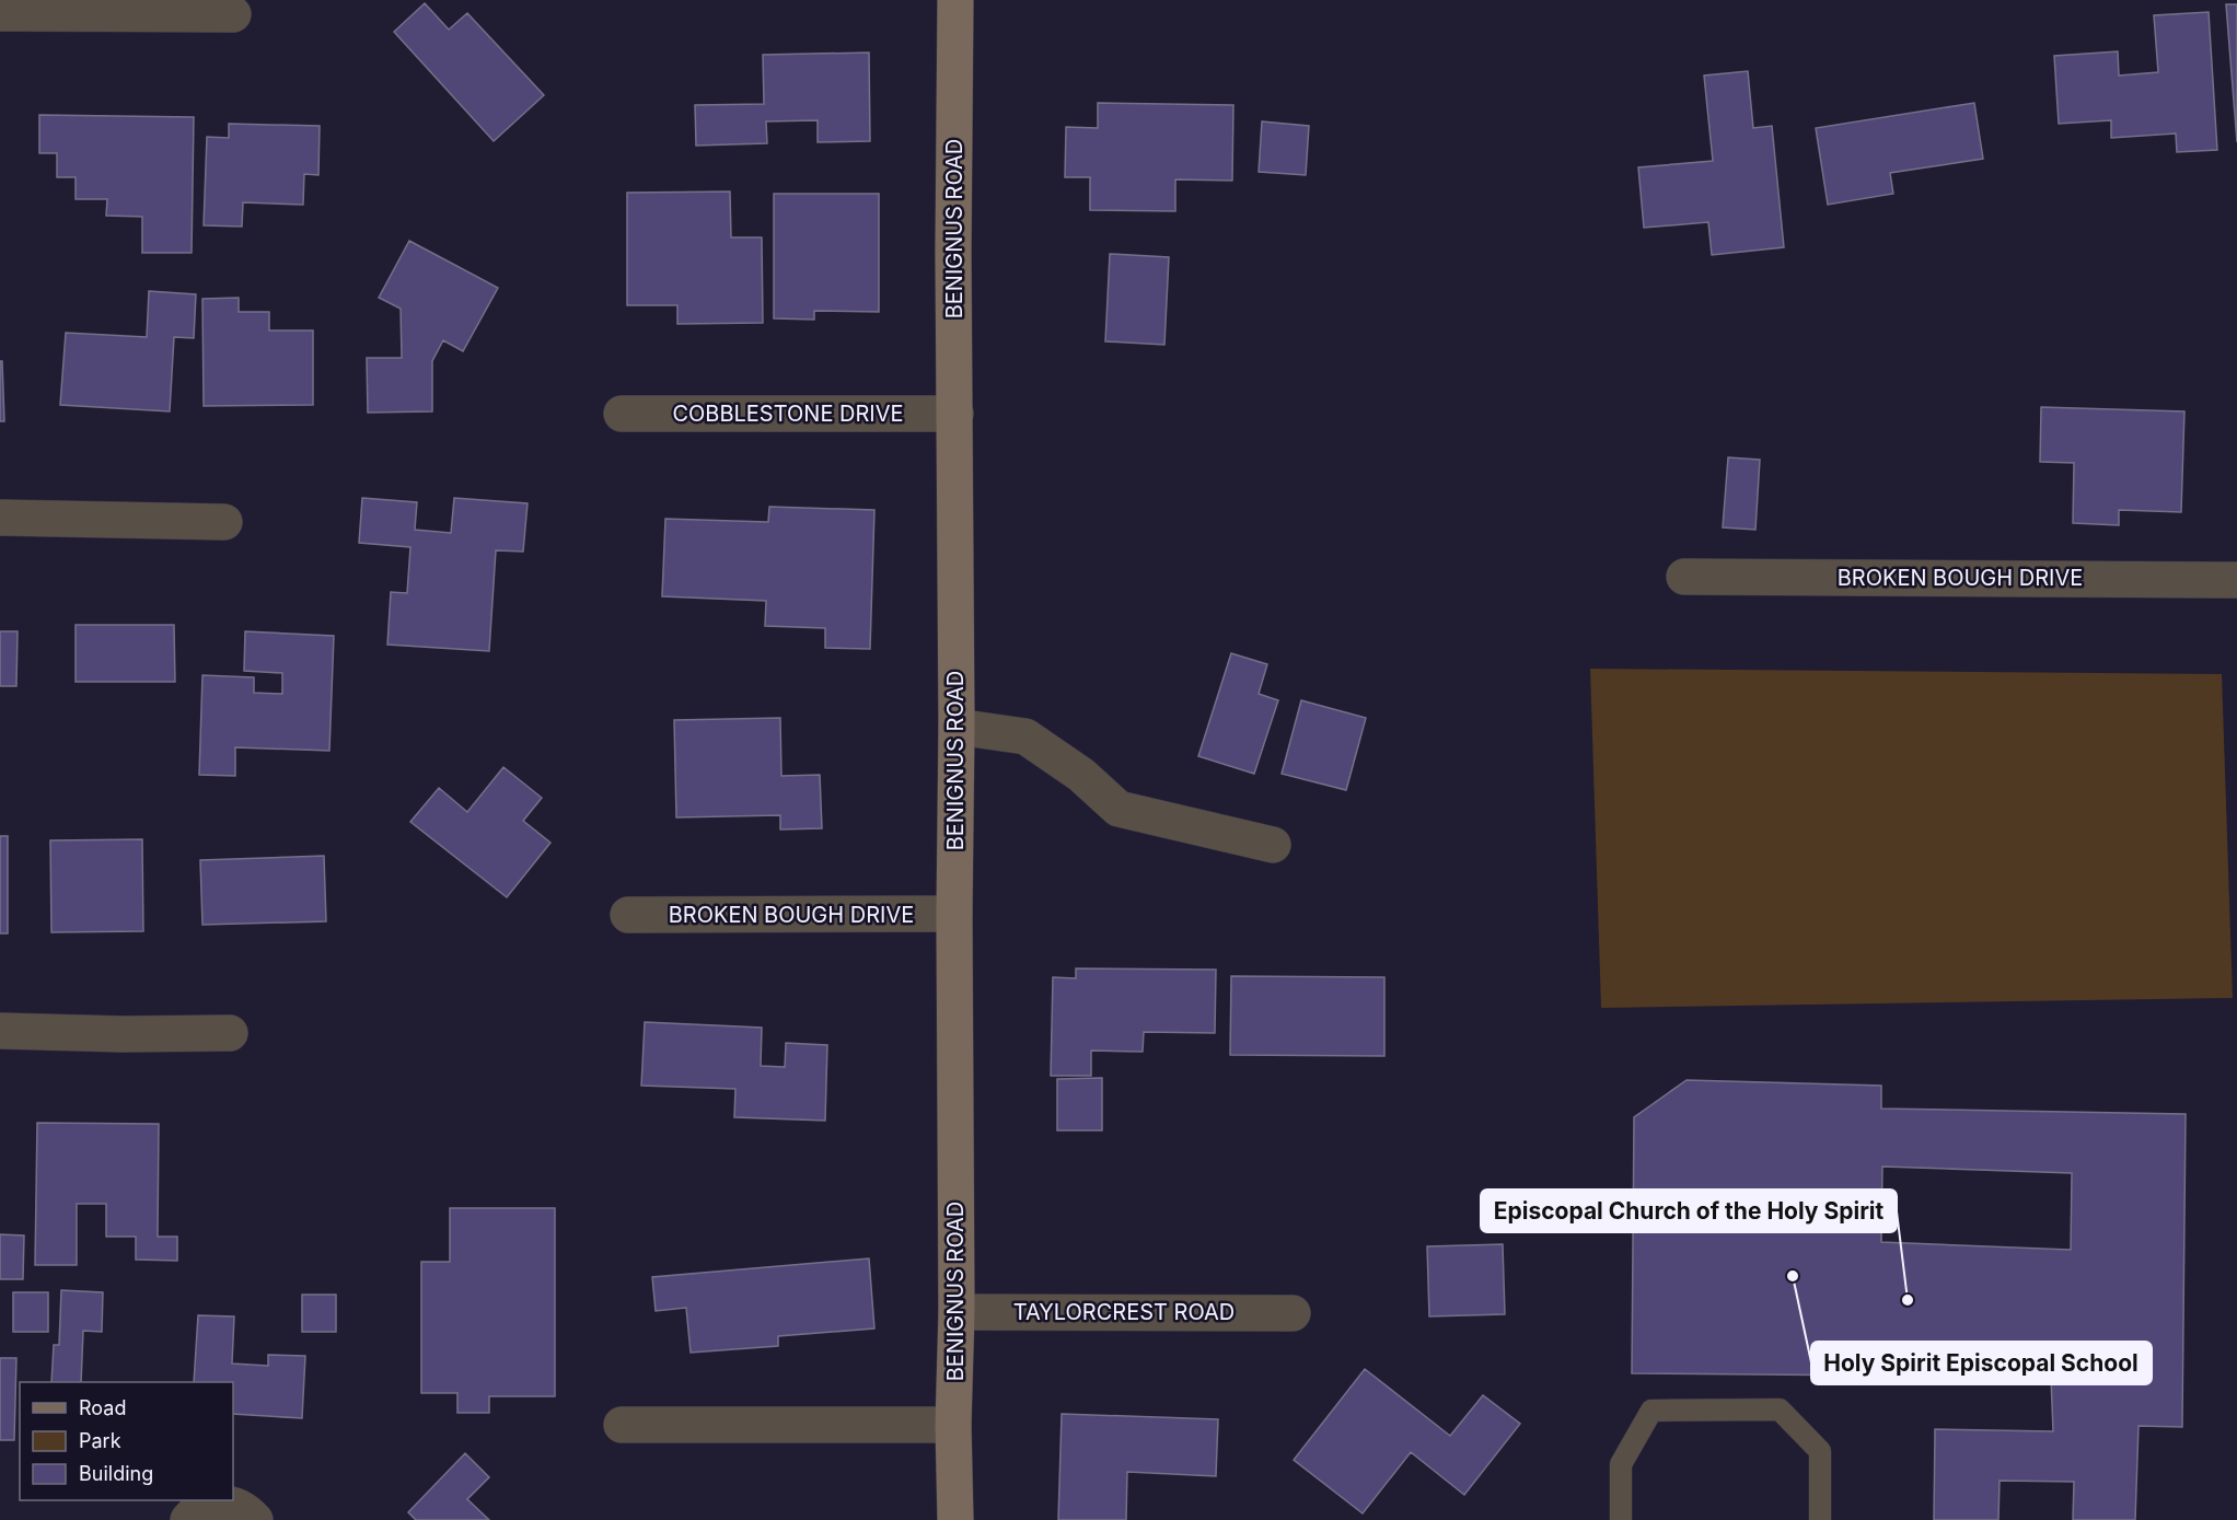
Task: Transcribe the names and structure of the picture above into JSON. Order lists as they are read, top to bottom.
{
  "streets": {
    "street": [
      "BENIGNUS ROAD",
      "COBBLESTONE DRIVE",
      "BROKEN BOUGH DRIVE",
      "TAYLORCREST ROAD"
    ]
  },
  "crossings": [
    ["BENIGNUS ROAD", "COBBLESTONE DRIVE"],
    ["BENIGNUS ROAD", "BROKEN BOUGH DRIVE"],
    ["BENIGNUS ROAD", "TAYLORCREST ROAD"]
  ],
  "places": ["Holy Spirit Episcopal School", "Episcopal Church of the Holy Spirit"],
  "legend": ["Road", "Park", "Building"]
}
